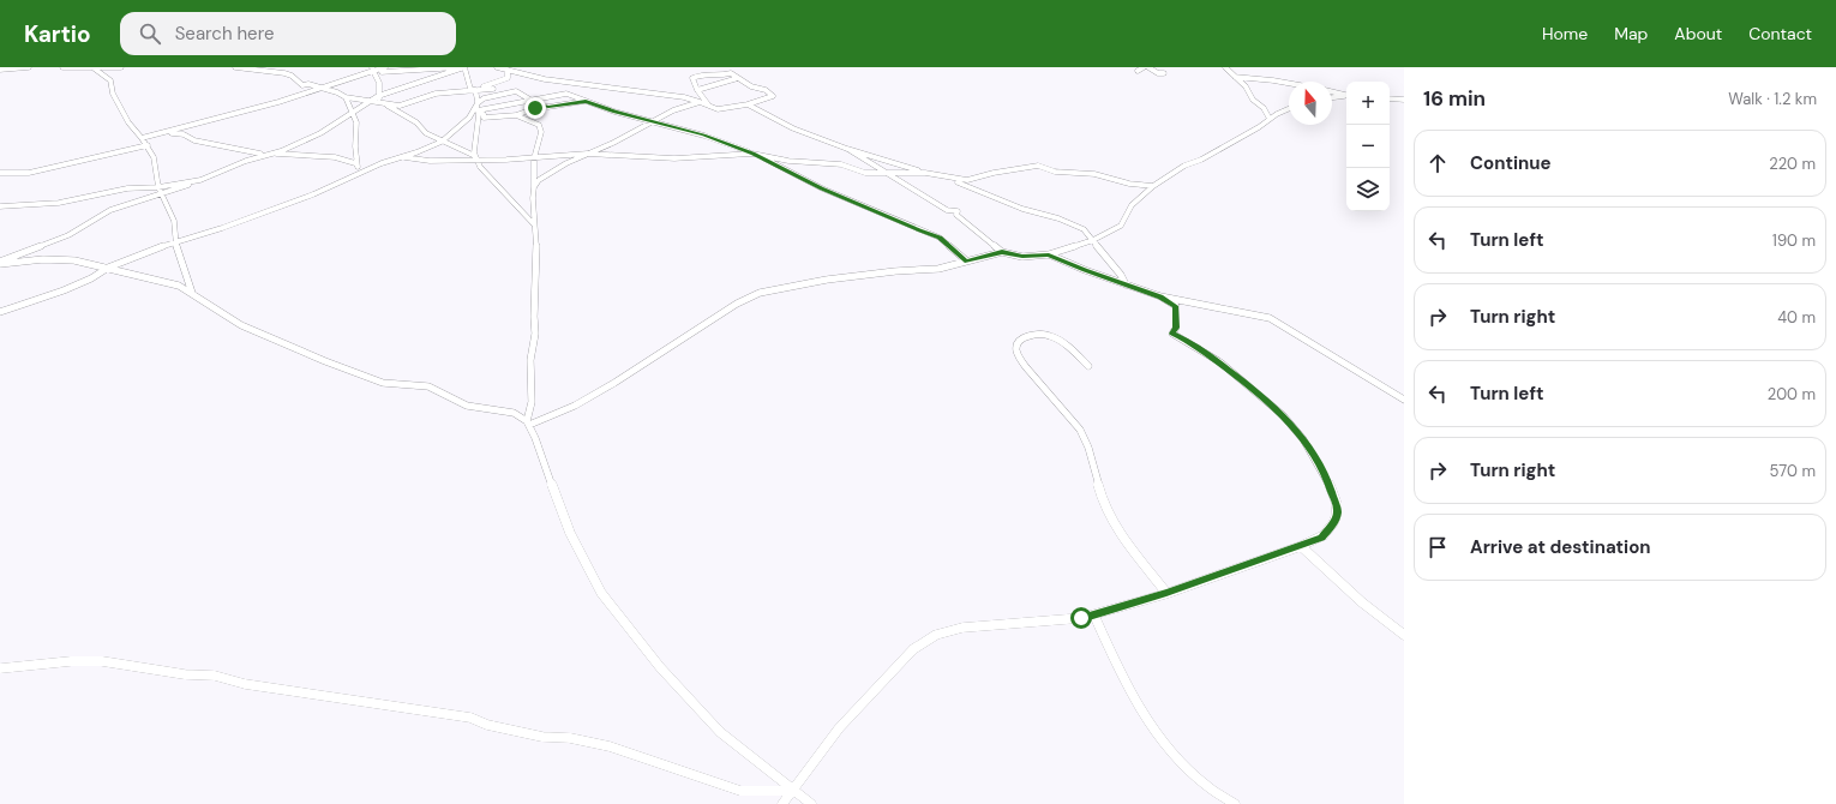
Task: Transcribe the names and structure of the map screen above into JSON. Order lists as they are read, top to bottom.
{
  "north": "top",
  "page": {
    "header": "Kartio",
    "search": "Search here",
    "nav": [
      "Home",
      "Map",
      "About",
      "Contact"
    ],
    "heading": ["16 min", "Walk · 1.2 km"],
    "map_buttons": ["+", "−"],
    "list": [
      ["Continue", "220 m"],
      ["Turn left", "190 m"],
      ["Turn right", "40 m"],
      ["Turn left", "200 m"],
      ["Turn right", "570 m"],
      "Arrive at destination"
    ]
  }
}
